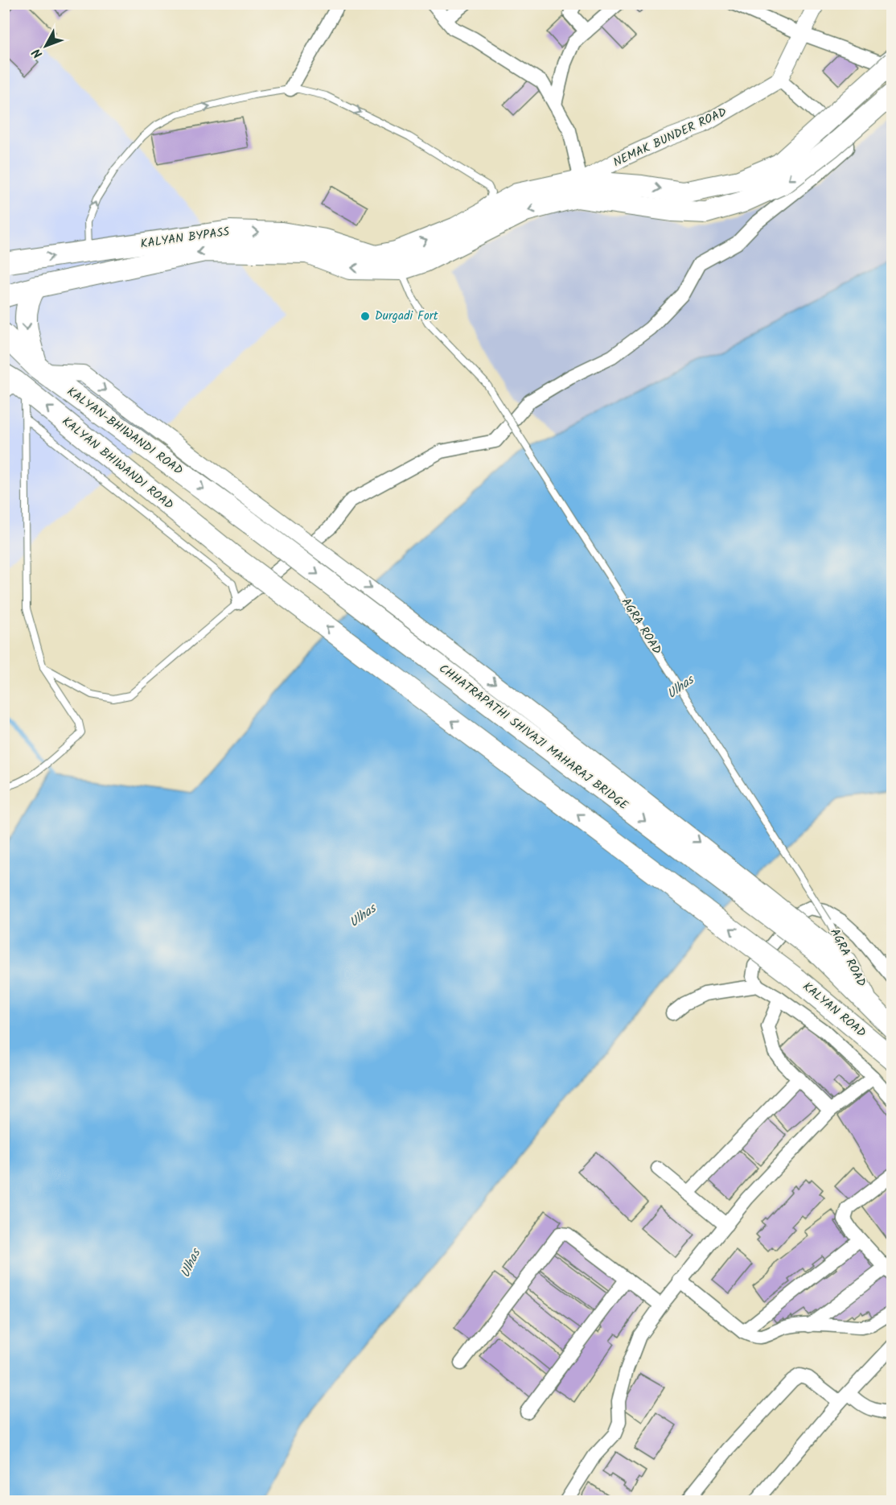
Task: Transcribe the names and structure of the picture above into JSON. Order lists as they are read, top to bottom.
{
  "streets": {
    "highway": [
      "KALYAN-BHIWANDI ROAD",
      "KALYAN BHIWANDI ROAD",
      "CHHATRAPATHI SHIVAJI MAHARAJ BRIDGE",
      "KALYAN ROAD"
    ],
    "main road": ["KALYAN BYPASS"],
    "street": ["NEMAK BUNDER ROAD", "AGRA ROAD"]
  },
  "crossings": [
    ["NEMAK BUNDER ROAD", "KALYAN BYPASS"],
    ["KALYAN BYPASS", "AGRA ROAD"],
    ["KALYAN-BHIWANDI ROAD", "CHHATRAPATHI SHIVAJI MAHARAJ BRIDGE"],
    ["KALYAN BHIWANDI ROAD", "KALYAN ROAD"]
  ],
  "one_way": ["KALYAN-BHIWANDI ROAD", "KALYAN BHIWANDI ROAD", "CHHATRAPATHI SHIVAJI MAHARAJ BRIDGE"],
  "water": ["Ulhas"],
  "places": ["Durgadi Fort"],
  "north": "bottom left"
}
